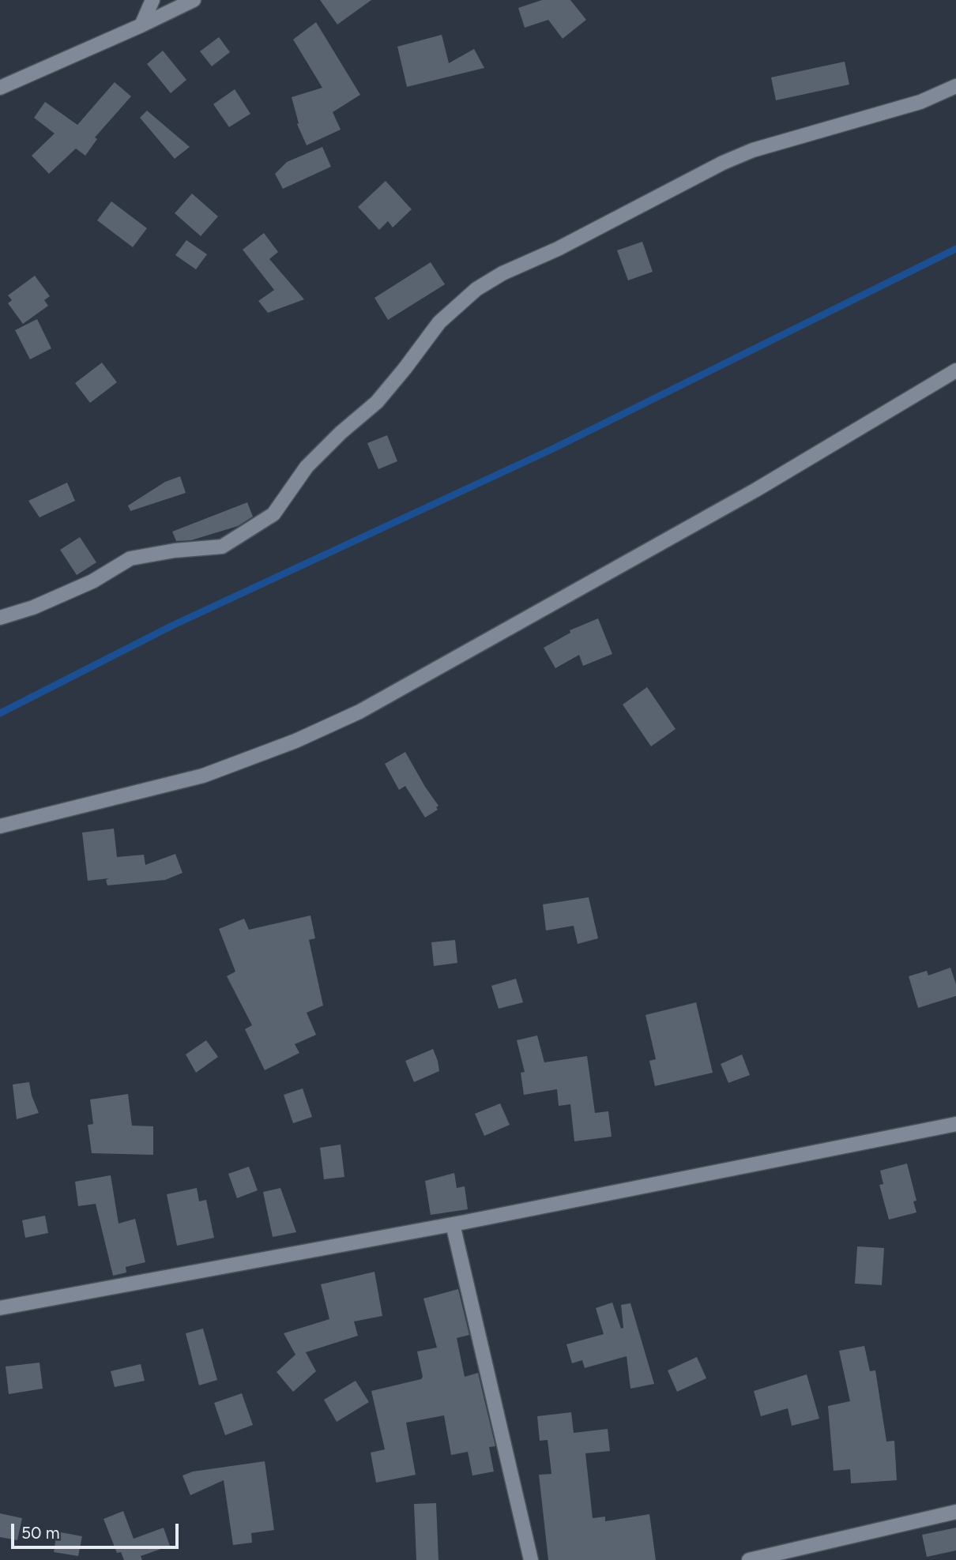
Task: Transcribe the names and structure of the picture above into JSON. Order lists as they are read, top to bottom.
{
  "scale_bar": "50 m"
}
